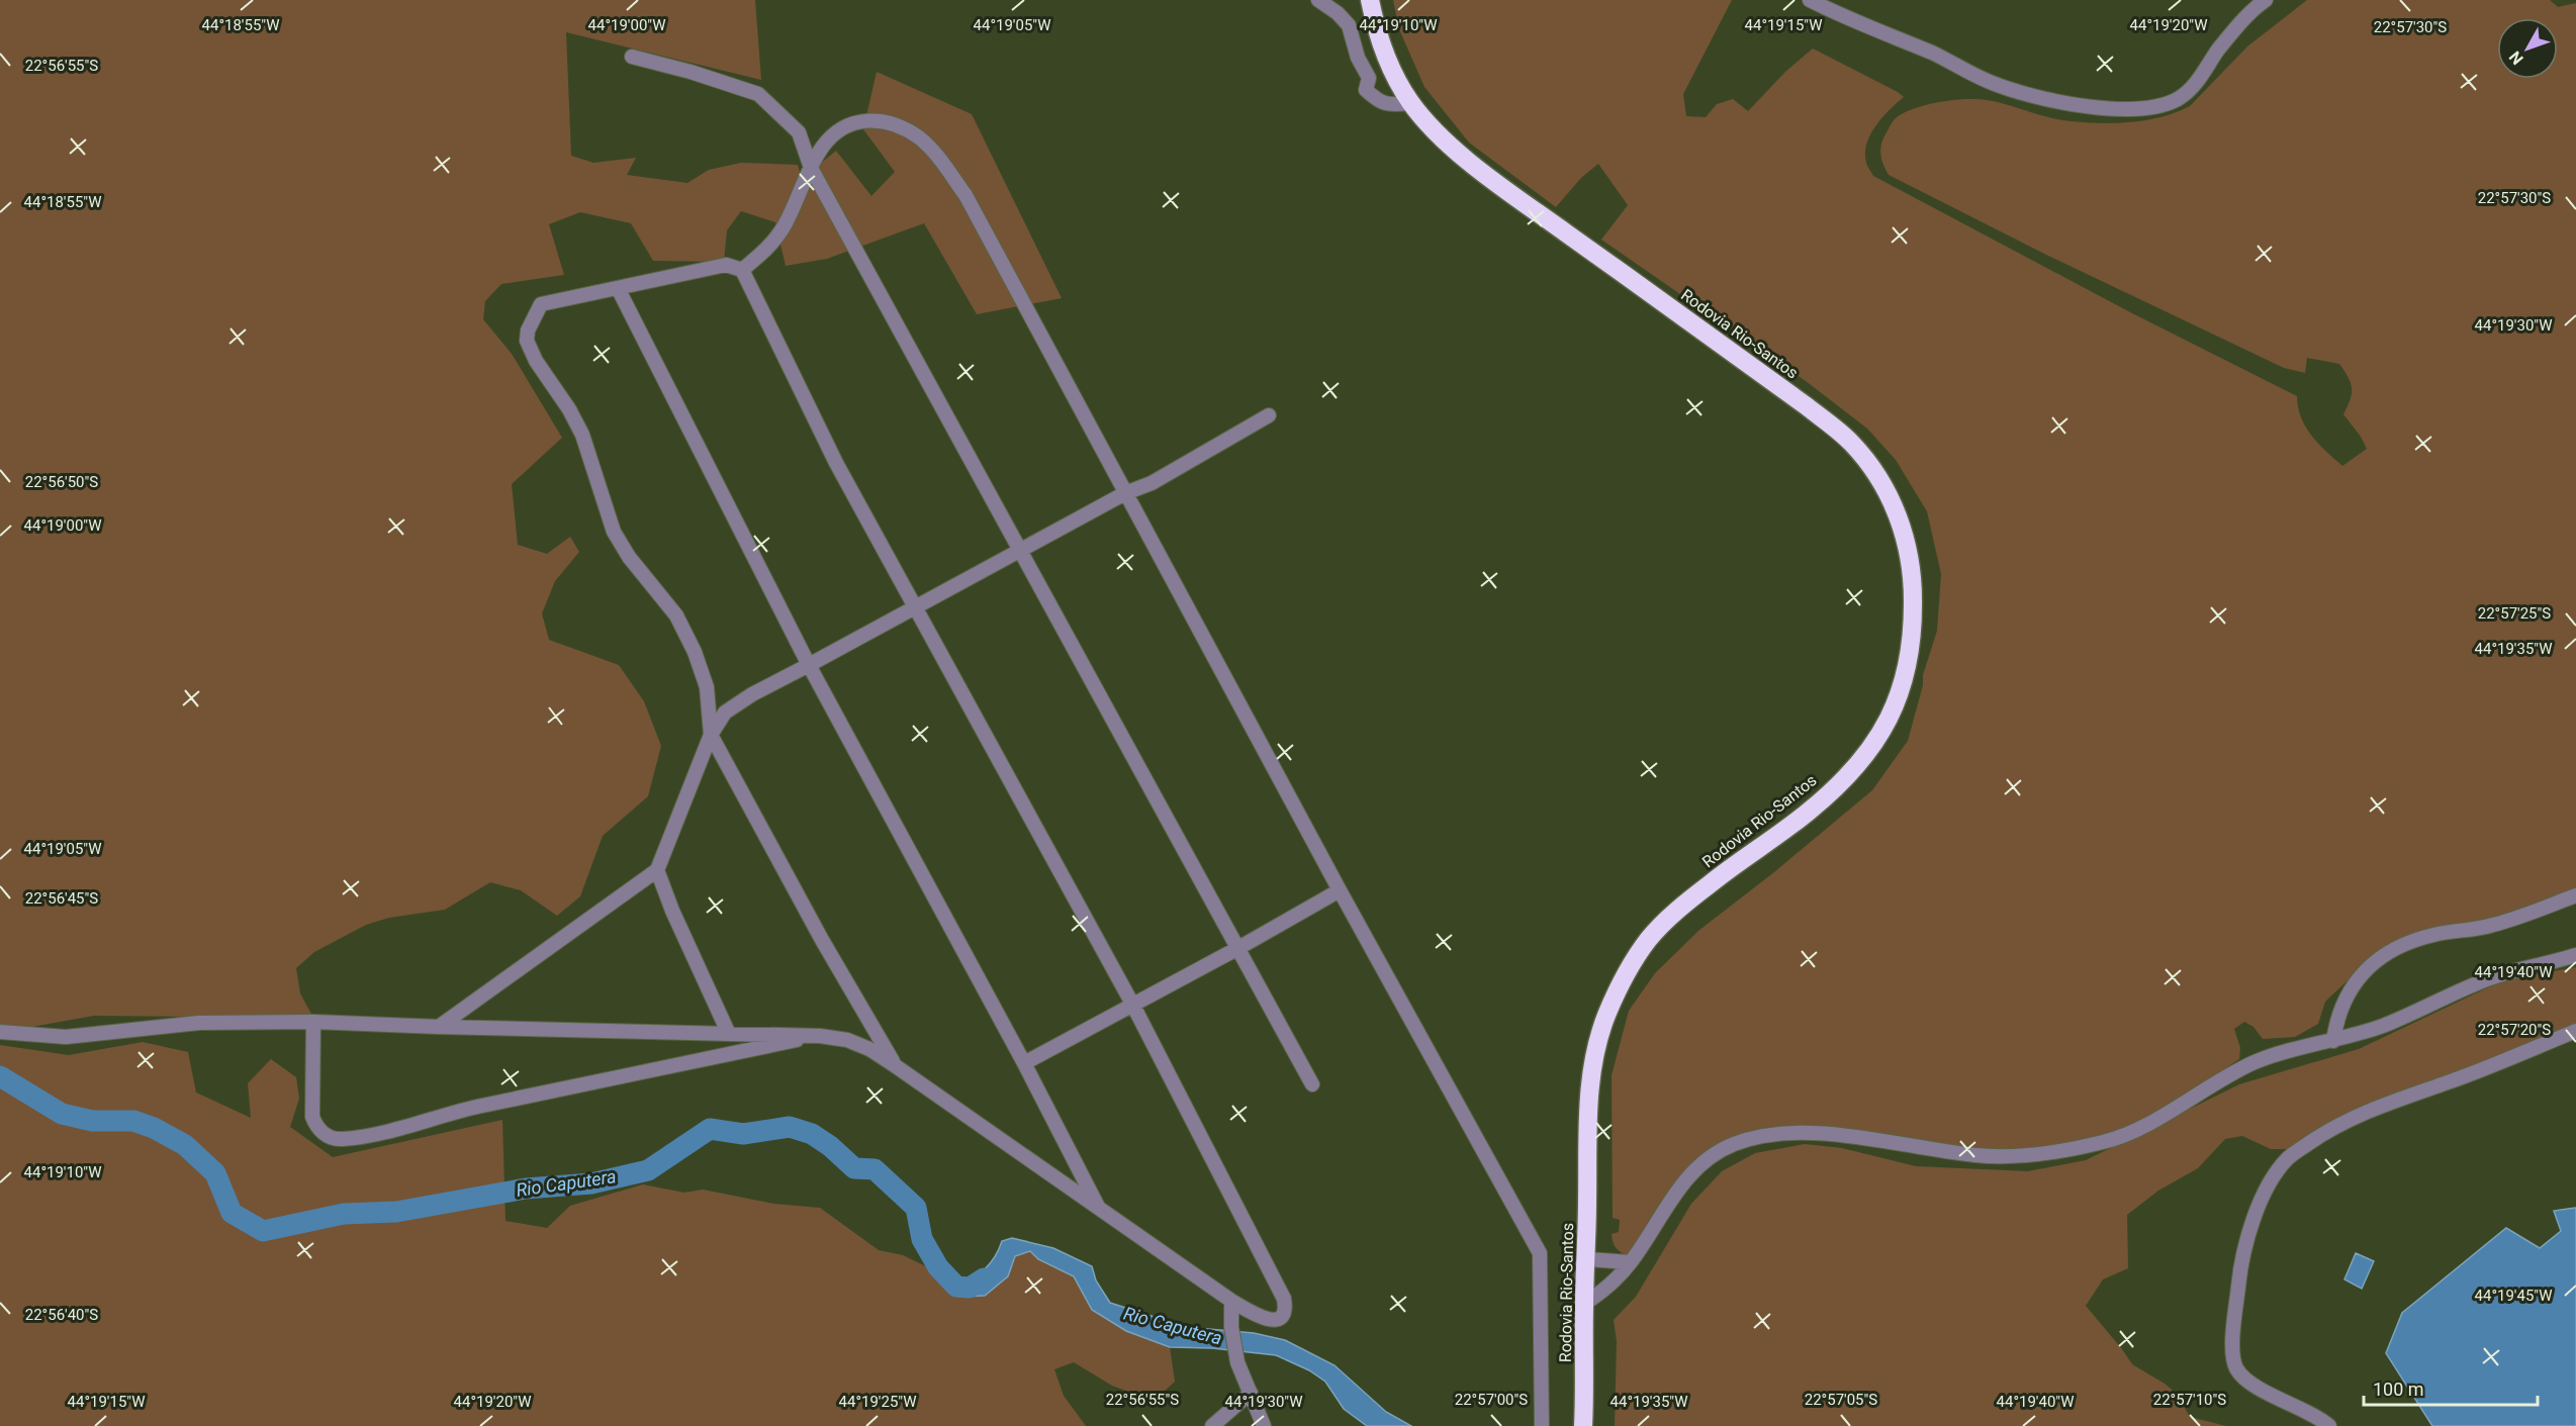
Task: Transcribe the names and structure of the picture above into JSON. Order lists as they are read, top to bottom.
{
  "streets": {
    "highway": ["Rodovia Rio-Santos"]
  },
  "water": ["Rio Caputera"],
  "scale_bar": "100 m",
  "north": "bottom left",
  "coordinates": [
    "44°18'55\"W",
    "44°19'00\"W",
    "44°19'05\"W",
    "44°19'10\"W",
    "44°19'15\"W",
    "44°19'20\"W",
    "22°57'30\"S",
    "22°56'55\"S",
    "44°19'30\"W",
    "22°56'50\"S",
    "22°57'25\"S",
    "44°19'35\"W",
    "22°56'45\"S",
    "44°19'40\"W",
    "22°57'20\"S",
    "44°19'45\"W",
    "22°56'40\"S",
    "22°57'00\"S",
    "22°57'05\"S",
    "22°57'10\"S",
    "44°19'25\"W"
  ]
}
